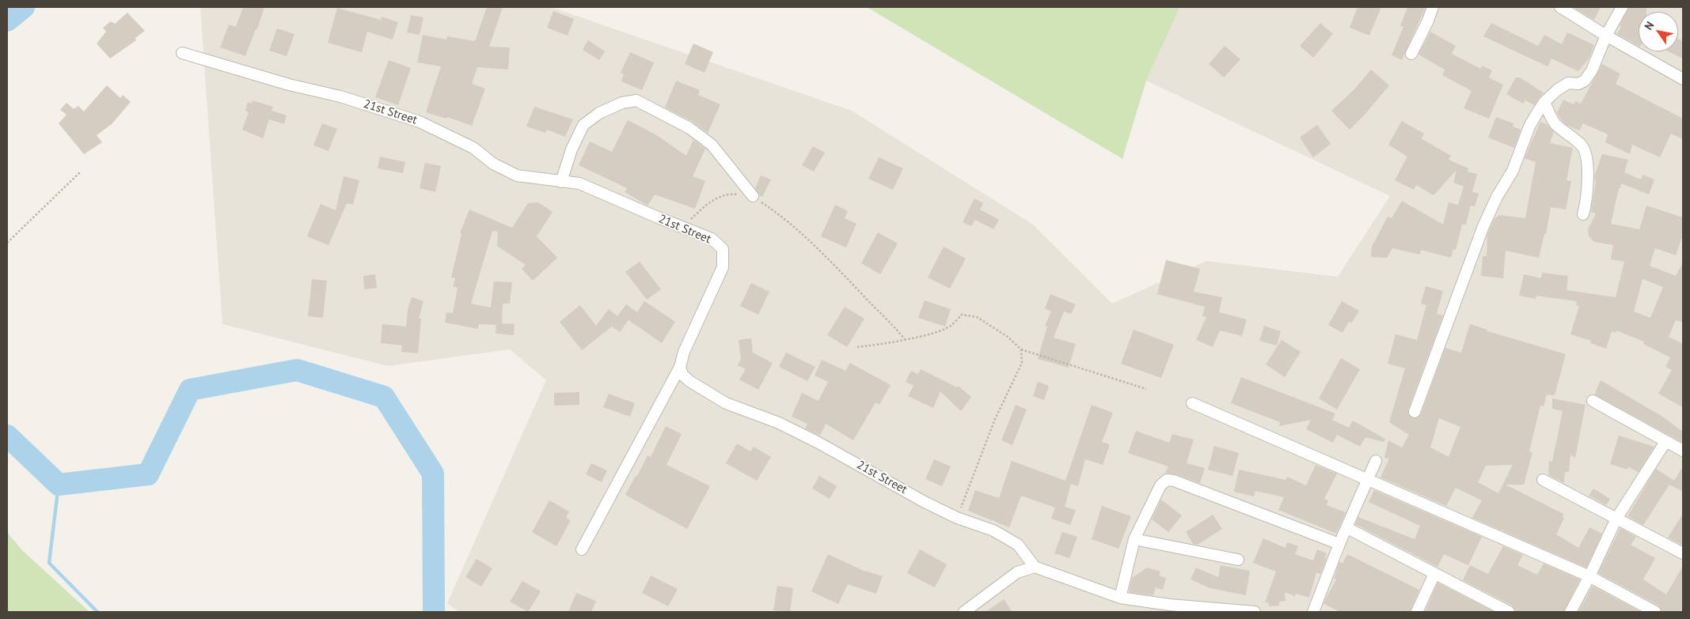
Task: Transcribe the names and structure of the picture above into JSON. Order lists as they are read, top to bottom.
{
  "streets": {
    "street": ["21st Street"]
  },
  "north": "top left"
}
